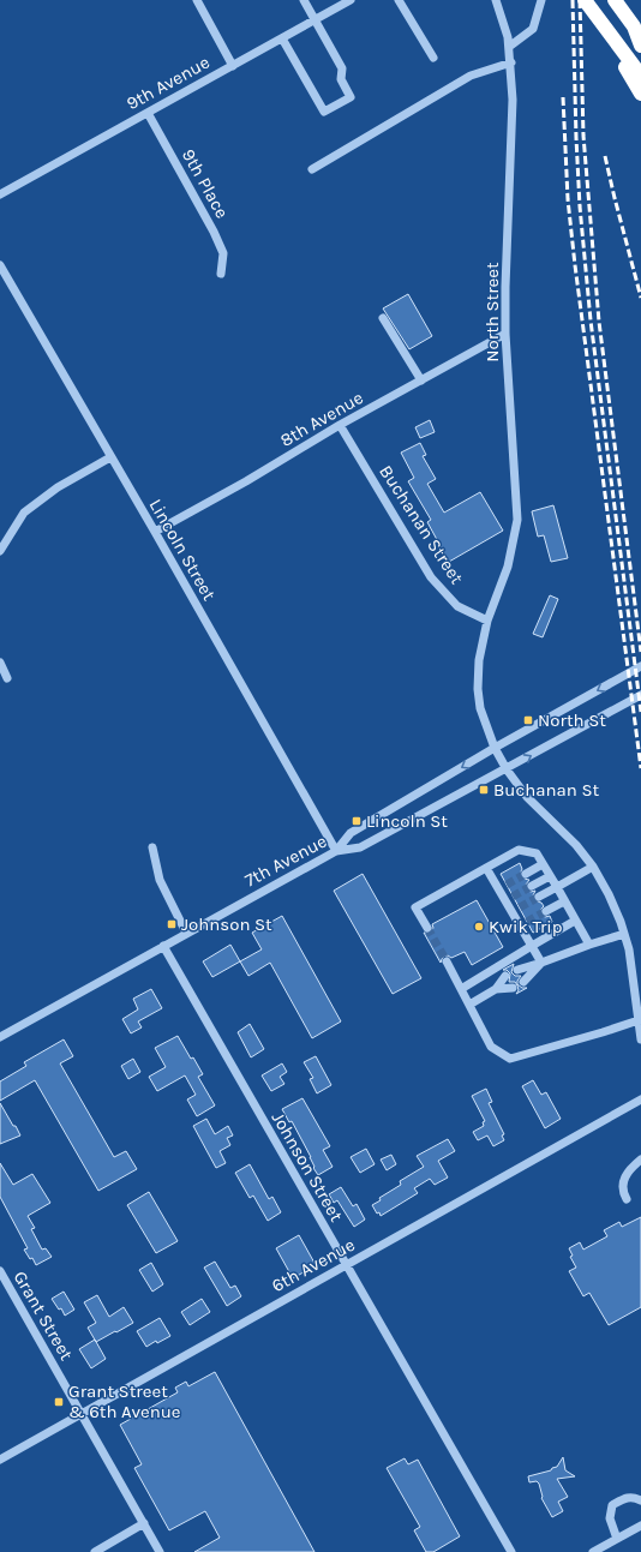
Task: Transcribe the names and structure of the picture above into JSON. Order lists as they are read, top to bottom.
{
  "streets": {
    "street": [
      "9th Avenue",
      "9th Place",
      "North Street",
      "8th Avenue",
      "Buchanan Street",
      "Lincoln Street",
      "7th Avenue",
      "Johnson Street",
      "6th Avenue",
      "Grant Street"
    ]
  },
  "crossings": [
    ["9th Avenue", "9th Place"],
    ["North Street", "8th Avenue"],
    ["North Street", "Buchanan Street"],
    ["8th Avenue", "Buchanan Street"],
    ["8th Avenue", "Lincoln Street"],
    ["Lincoln Street", "7th Avenue"],
    ["7th Avenue", "Johnson Street"],
    ["Johnson Street", "6th Avenue"],
    ["6th Avenue", "Grant Street"]
  ],
  "places": {
    "transit": [
      "North St",
      "Buchanan St",
      "Lincoln St",
      "Johnson St",
      "Grant Street & 6th Avenue"
    ],
    "other": ["Kwik Trip"]
  }
}
